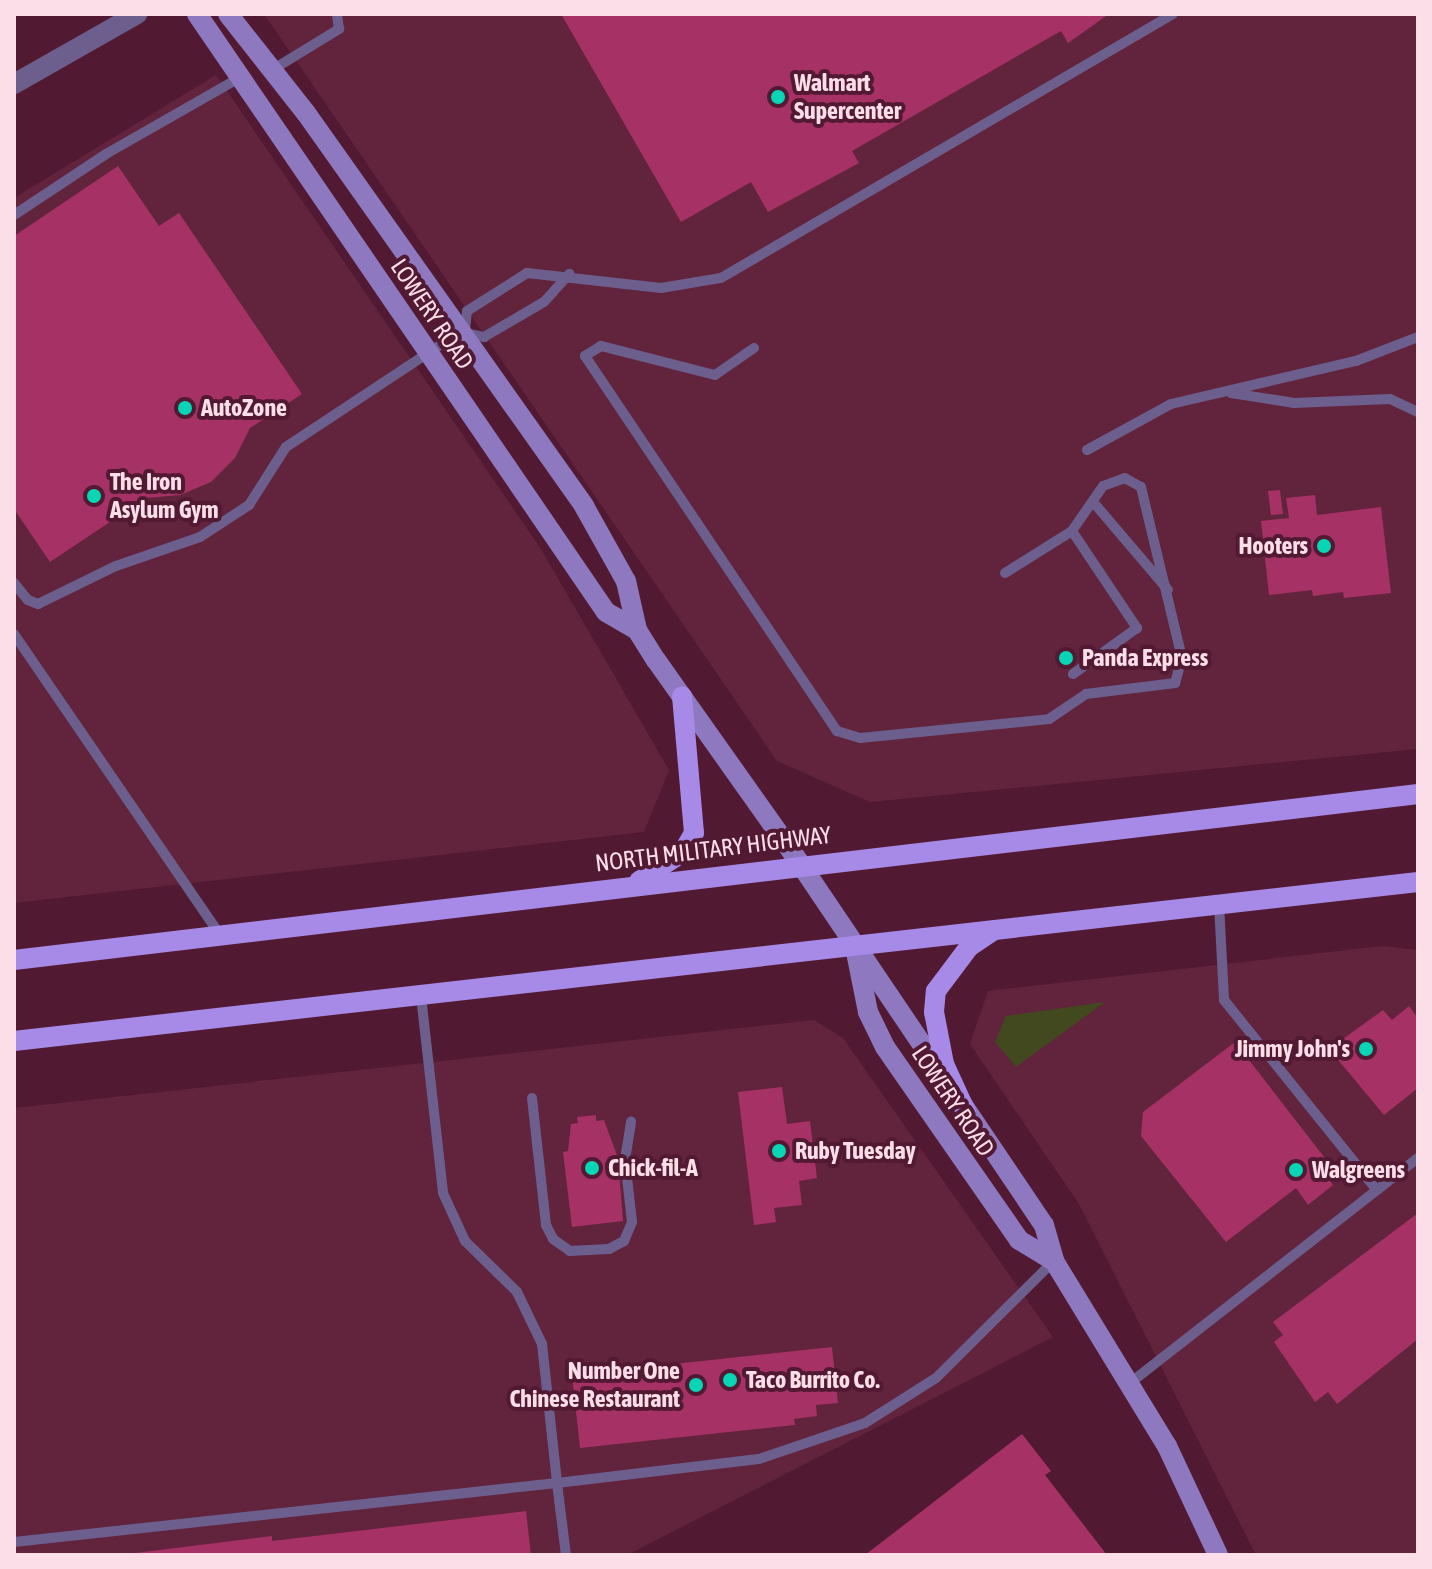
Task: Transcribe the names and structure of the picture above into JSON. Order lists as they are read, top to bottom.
{
  "streets": {
    "main road": ["NORTH MILITARY HIGHWAY"],
    "street": ["LOWERY ROAD"]
  },
  "crossings": [
    ["LOWERY ROAD", "NORTH MILITARY HIGHWAY"]
  ],
  "places": [
    "Walmart Supercenter",
    "AutoZone",
    "The Iron Asylum Gym",
    "Hooters",
    "Panda Express",
    "Jimmy John's",
    "Ruby Tuesday",
    "Chick-fil-A",
    "Walgreens",
    "Taco Burrito Co.",
    "Number One Chinese Restaurant"
  ]
}
